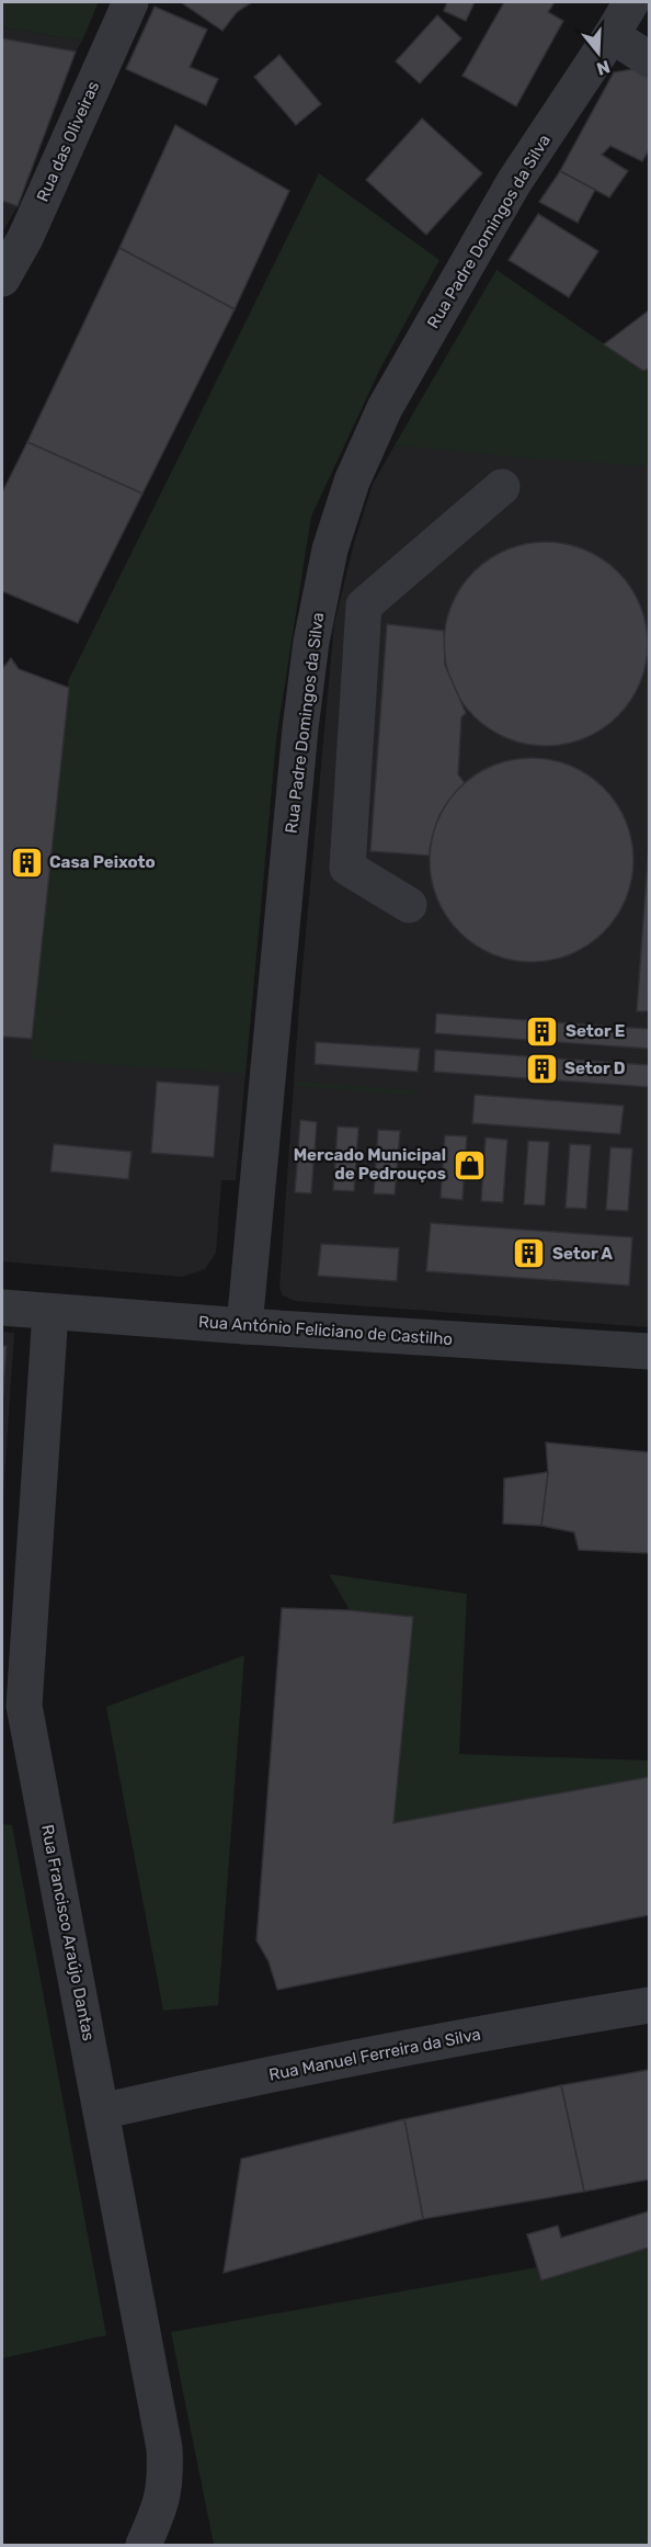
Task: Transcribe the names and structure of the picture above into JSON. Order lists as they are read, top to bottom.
{
  "streets": {
    "street": [
      "Rua das Oliveiras",
      "Rua Padre Domingos da Silva",
      "Rua António Feliciano de Castilho",
      "Rua Francisco Araújo Dantas",
      "Rua Manuel Ferreira da Silva"
    ]
  },
  "crossings": [
    ["Rua Padre Domingos da Silva", "Rua António Feliciano de Castilho"],
    ["Rua António Feliciano de Castilho", "Rua Francisco Araújo Dantas"],
    ["Rua Francisco Araújo Dantas", "Rua Manuel Ferreira da Silva"]
  ],
  "places": {
    "building": [
      "Casa Peixoto",
      "Setor E",
      "Setor D",
      "Setor A"
    ],
    "shop": ["Mercado Municipal de Pedrouços"]
  },
  "north": "bottom"
}
